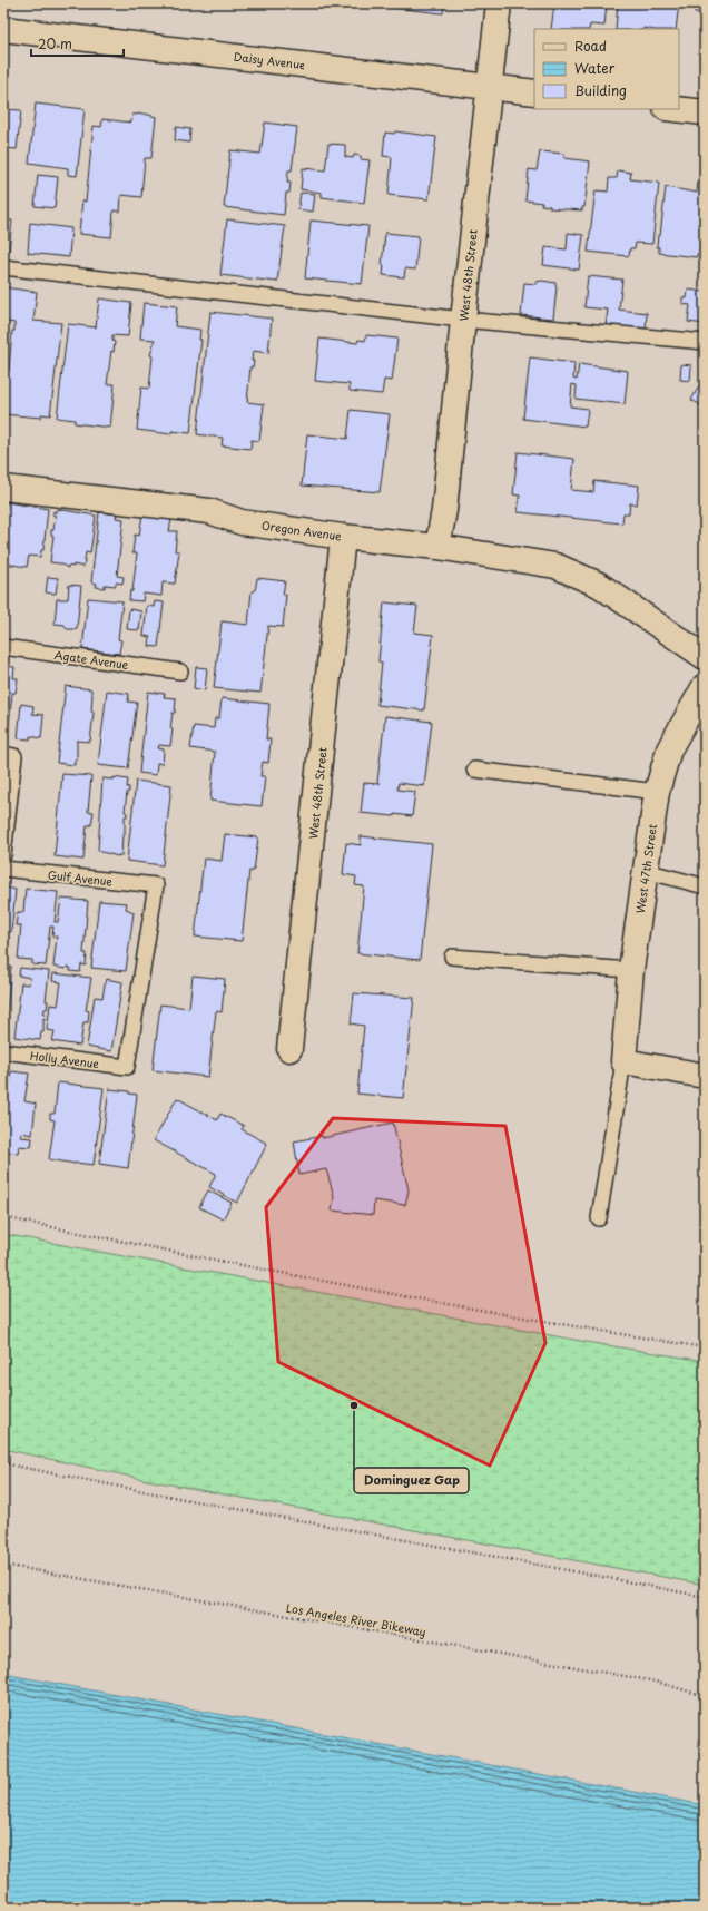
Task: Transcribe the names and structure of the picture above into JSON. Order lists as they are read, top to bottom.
{
  "streets": {
    "street": [
      "Daisy Avenue",
      "West 48th Street",
      "Oregon Avenue",
      "West 47th Street"
    ],
    "lane": ["Agate Avenue", "Gulf Avenue", "Holly Avenue"],
    "path": ["Los Angeles River Bikeway"]
  },
  "crossings": [
    ["Daisy Avenue", "West 48th Street"],
    ["West 48th Street", "Oregon Avenue"],
    ["Gulf Avenue", "Holly Avenue"]
  ],
  "places": ["Dominguez Gap"],
  "legend": ["Road", "Water", "Building"],
  "scale_bar": "20 m"
}
